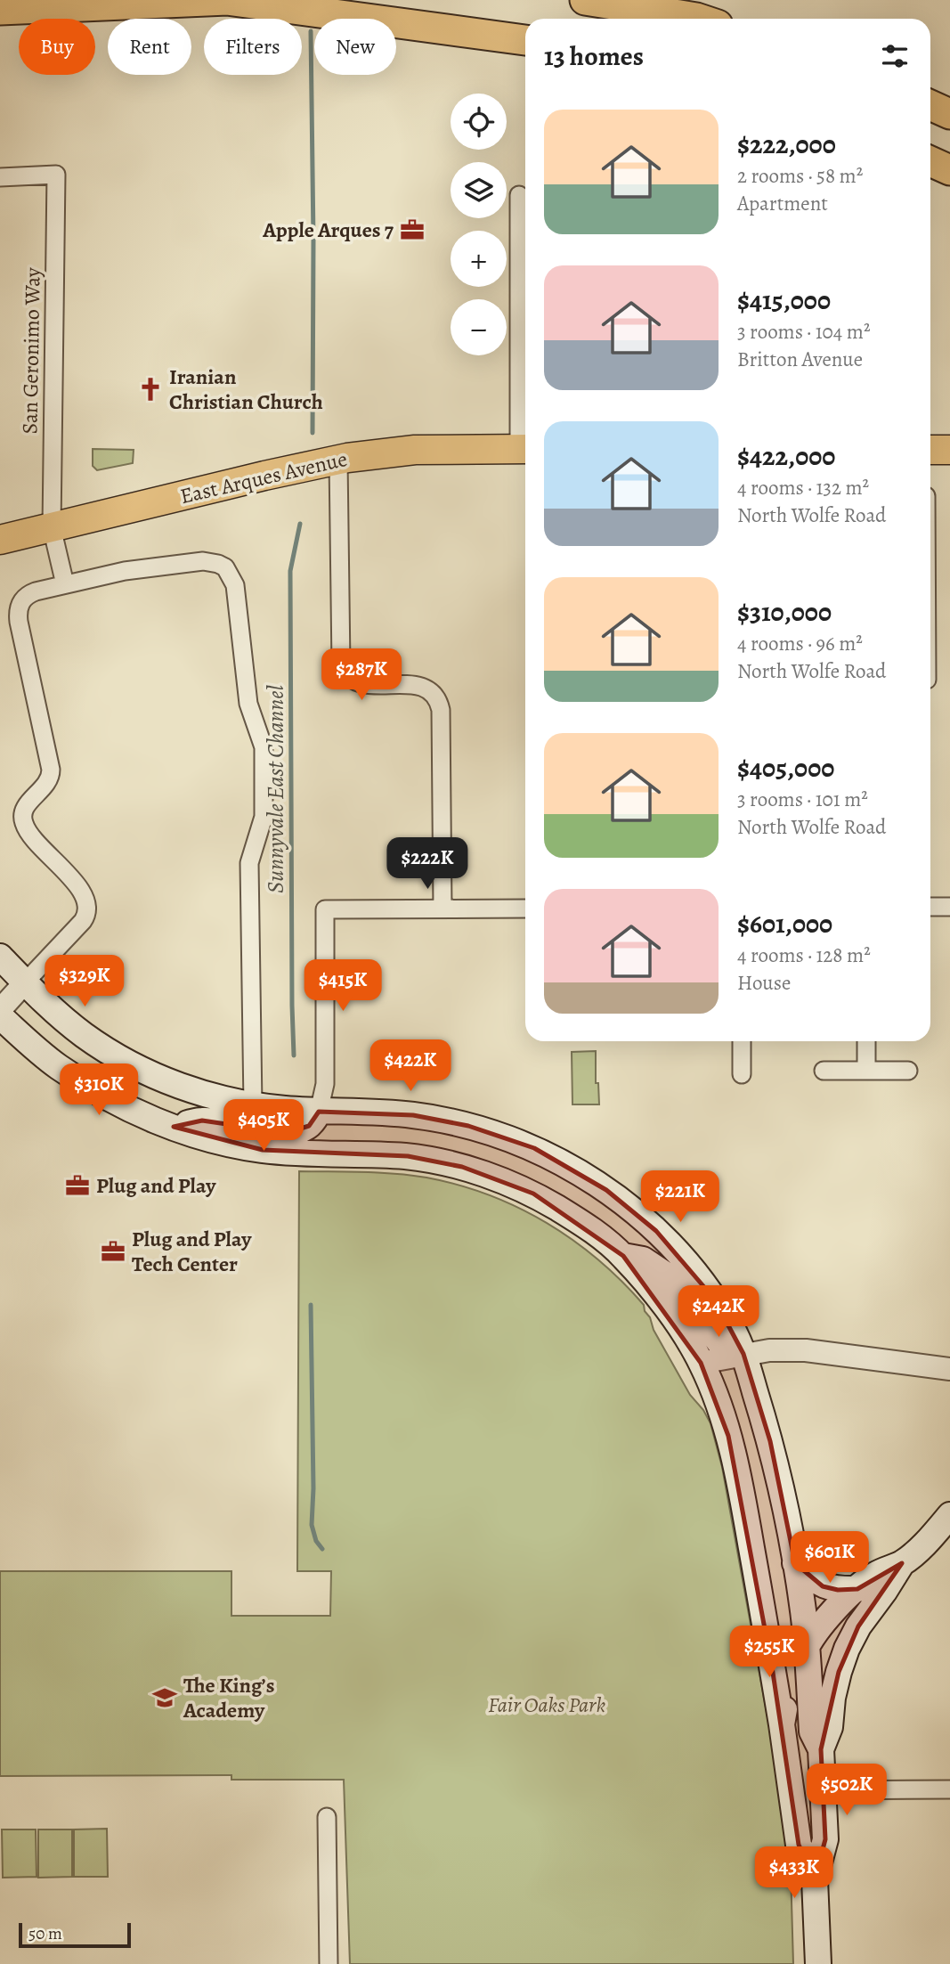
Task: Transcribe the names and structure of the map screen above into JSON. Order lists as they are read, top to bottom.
{
  "streets": {
    "main road": ["East Arques Avenue"],
    "street": ["San Geronimo Way"]
  },
  "crossings": [
    ["San Geronimo Way", "East Arques Avenue"]
  ],
  "water": ["Sunnyvale East Channel"],
  "parks": ["Fair Oaks Park"],
  "places": {
    "office": ["Apple Arques 7", "Plug and Play", "Plug and Play Tech Center"],
    "church": ["Iranian Christian Church"],
    "school or university": ["The King’s Academy"]
  },
  "scale_bar": "50 m",
  "page": {
    "chip": [
      "Buy",
      "Rent",
      "Filters",
      "New"
    ],
    "heading": "13 homes",
    "map_buttons": ["+", "−"],
    "list": [
      {
        "name": "$222,000",
        "note": "2 rooms · 58 m² · Apartment"
      },
      {
        "name": "$415,000",
        "note": "3 rooms · 104 m² · Britton Avenue"
      },
      {
        "name": "$422,000",
        "note": "4 rooms · 132 m² · North Wolfe Road"
      },
      {
        "name": "$310,000",
        "note": "4 rooms · 96 m² · North Wolfe Road"
      },
      {
        "name": "$405,000",
        "note": "3 rooms · 101 m² · North Wolfe Road"
      },
      {
        "name": "$601,000",
        "note": "4 rooms · 128 m² · House"
      }
    ],
    "price": [
      "$287K",
      "$222K",
      "$329K",
      "$415K",
      "$422K",
      "$310K",
      "$405K",
      "$221K",
      "$242K",
      "$601K",
      "$255K",
      "$502K",
      "$433K"
    ],
    "scale": "50 m"
  }
}
